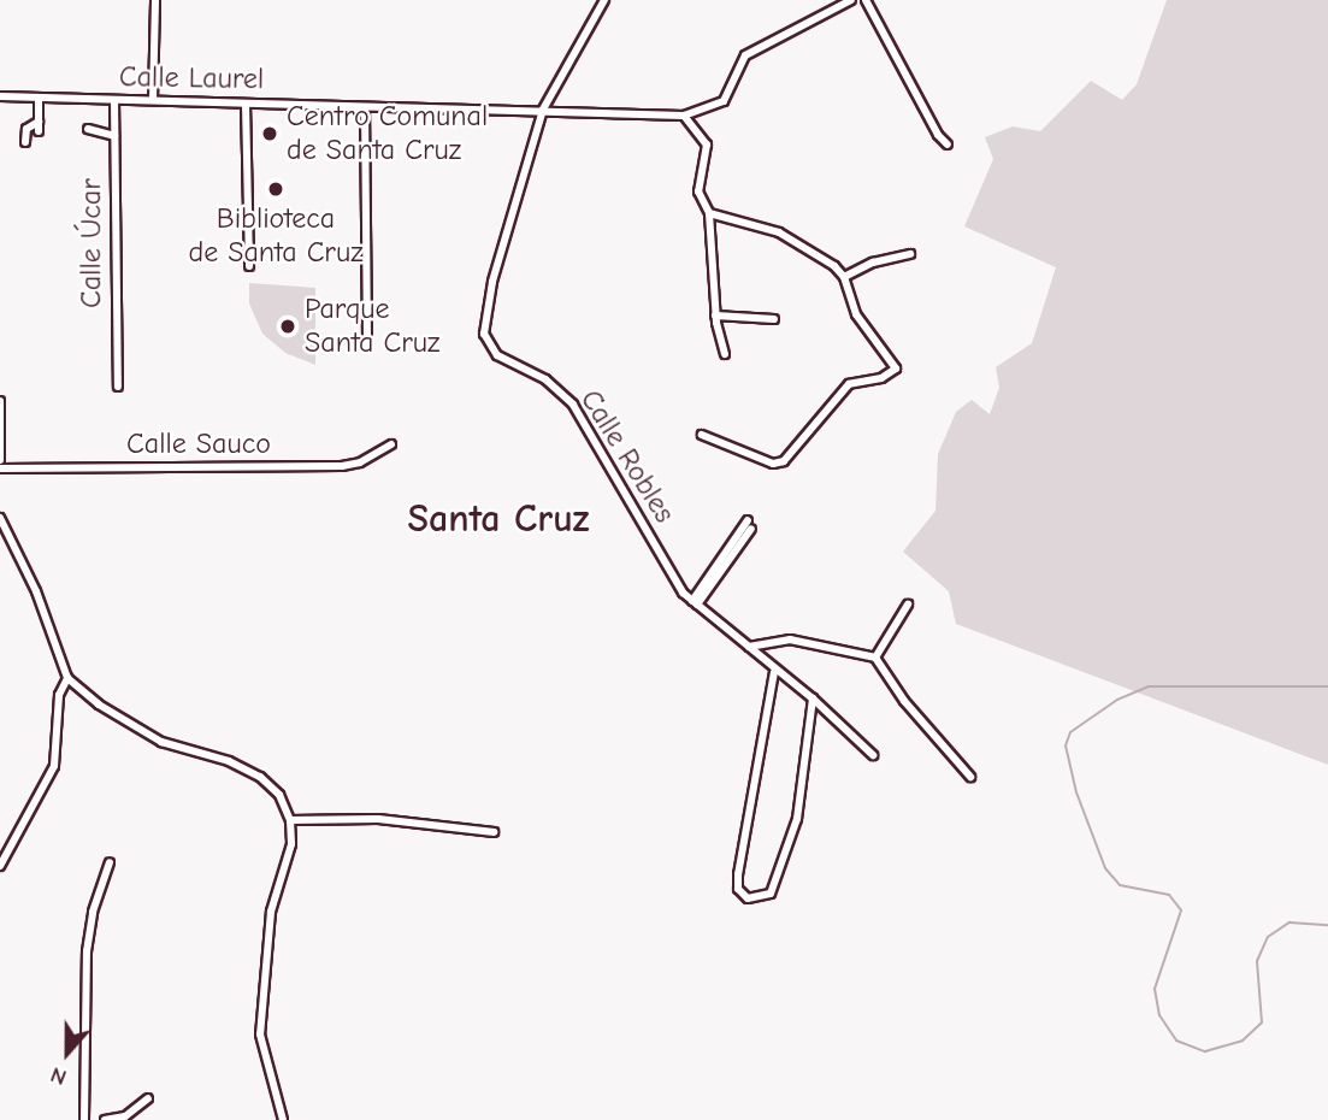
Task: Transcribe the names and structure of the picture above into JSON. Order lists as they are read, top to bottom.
{
  "streets": {
    "street": [
      "Calle Laurel",
      "Calle Úcar",
      "Calle Sauco",
      "Calle Robles"
    ]
  },
  "crossings": [
    ["Calle Laurel", "Calle Úcar"],
    ["Calle Laurel", "Calle Robles"]
  ],
  "districts": ["Santa Cruz"],
  "places": ["Centro Comunal de Santa Cruz", "Biblioteca de Santa Cruz", "Parque Santa Cruz"],
  "north": "bottom"
}
